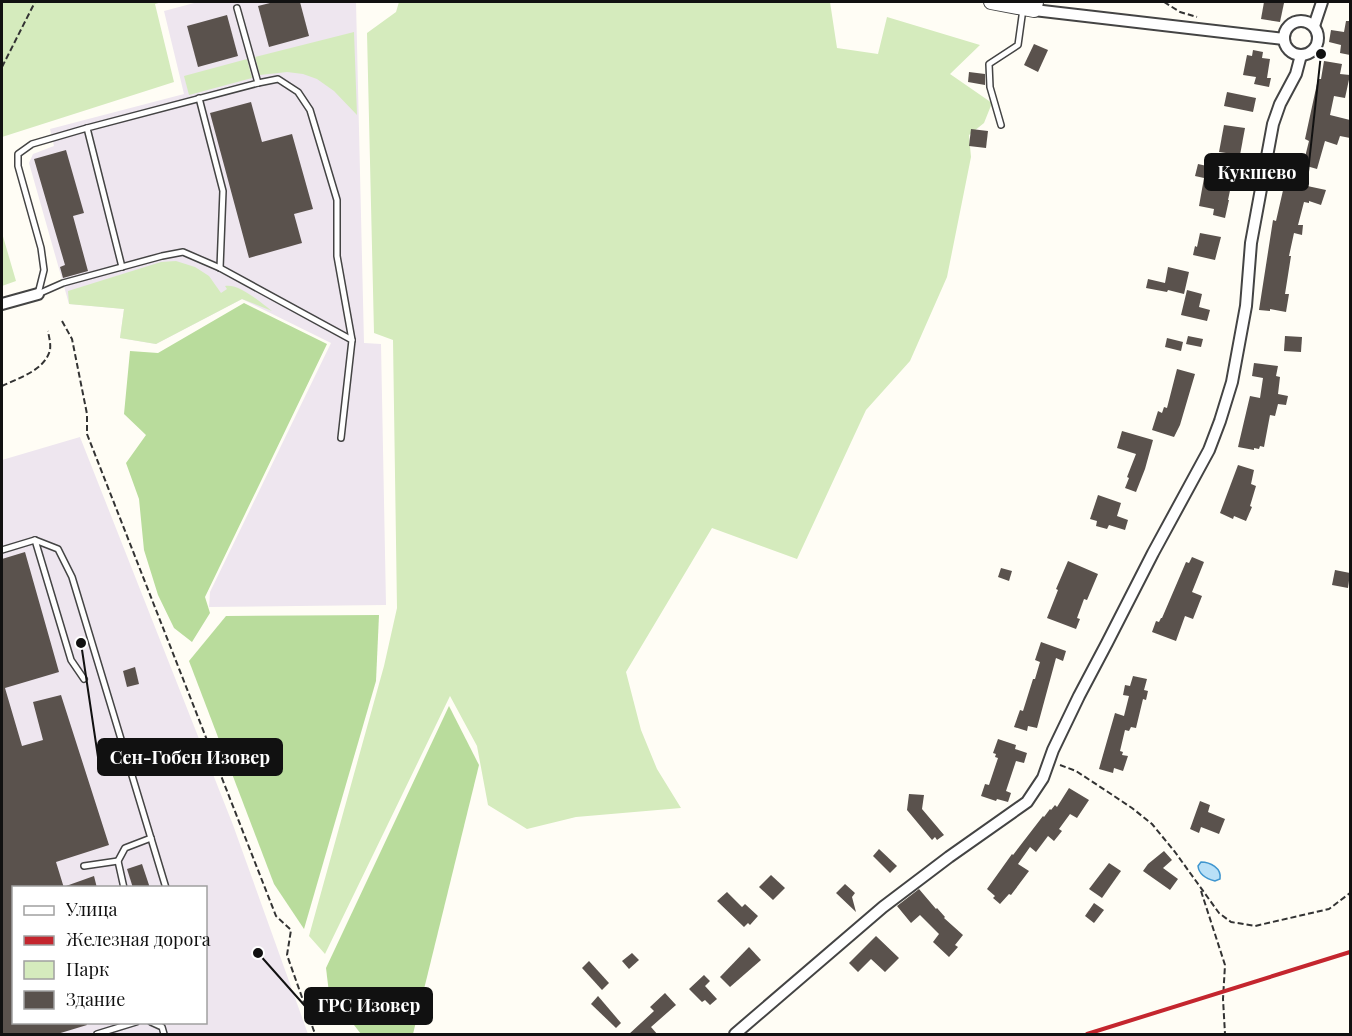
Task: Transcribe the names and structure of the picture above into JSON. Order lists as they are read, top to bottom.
{
  "places": ["Кукшево", "Сен-Гобен Изовер", "ГРС Изовер"],
  "legend": [
    "Улица",
    "Железная дорога",
    "Парк",
    "Здание"
  ]
}
